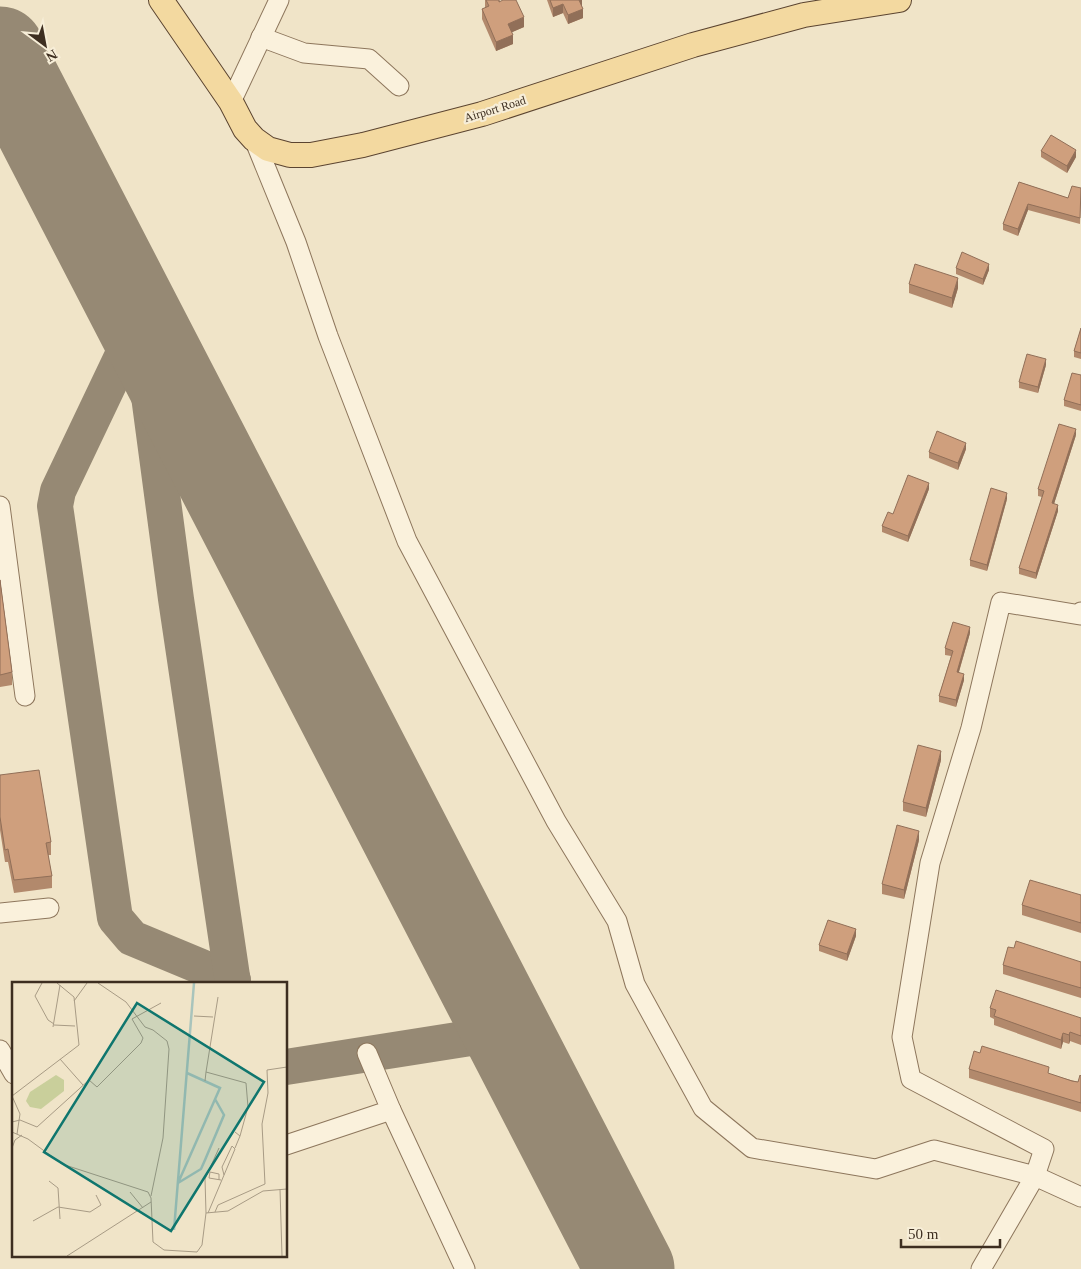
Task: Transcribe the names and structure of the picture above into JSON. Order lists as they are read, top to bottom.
{
  "streets": {
    "main road": ["Airport Road"]
  },
  "scale_bar": "50 m",
  "north": "bottom right"
}
